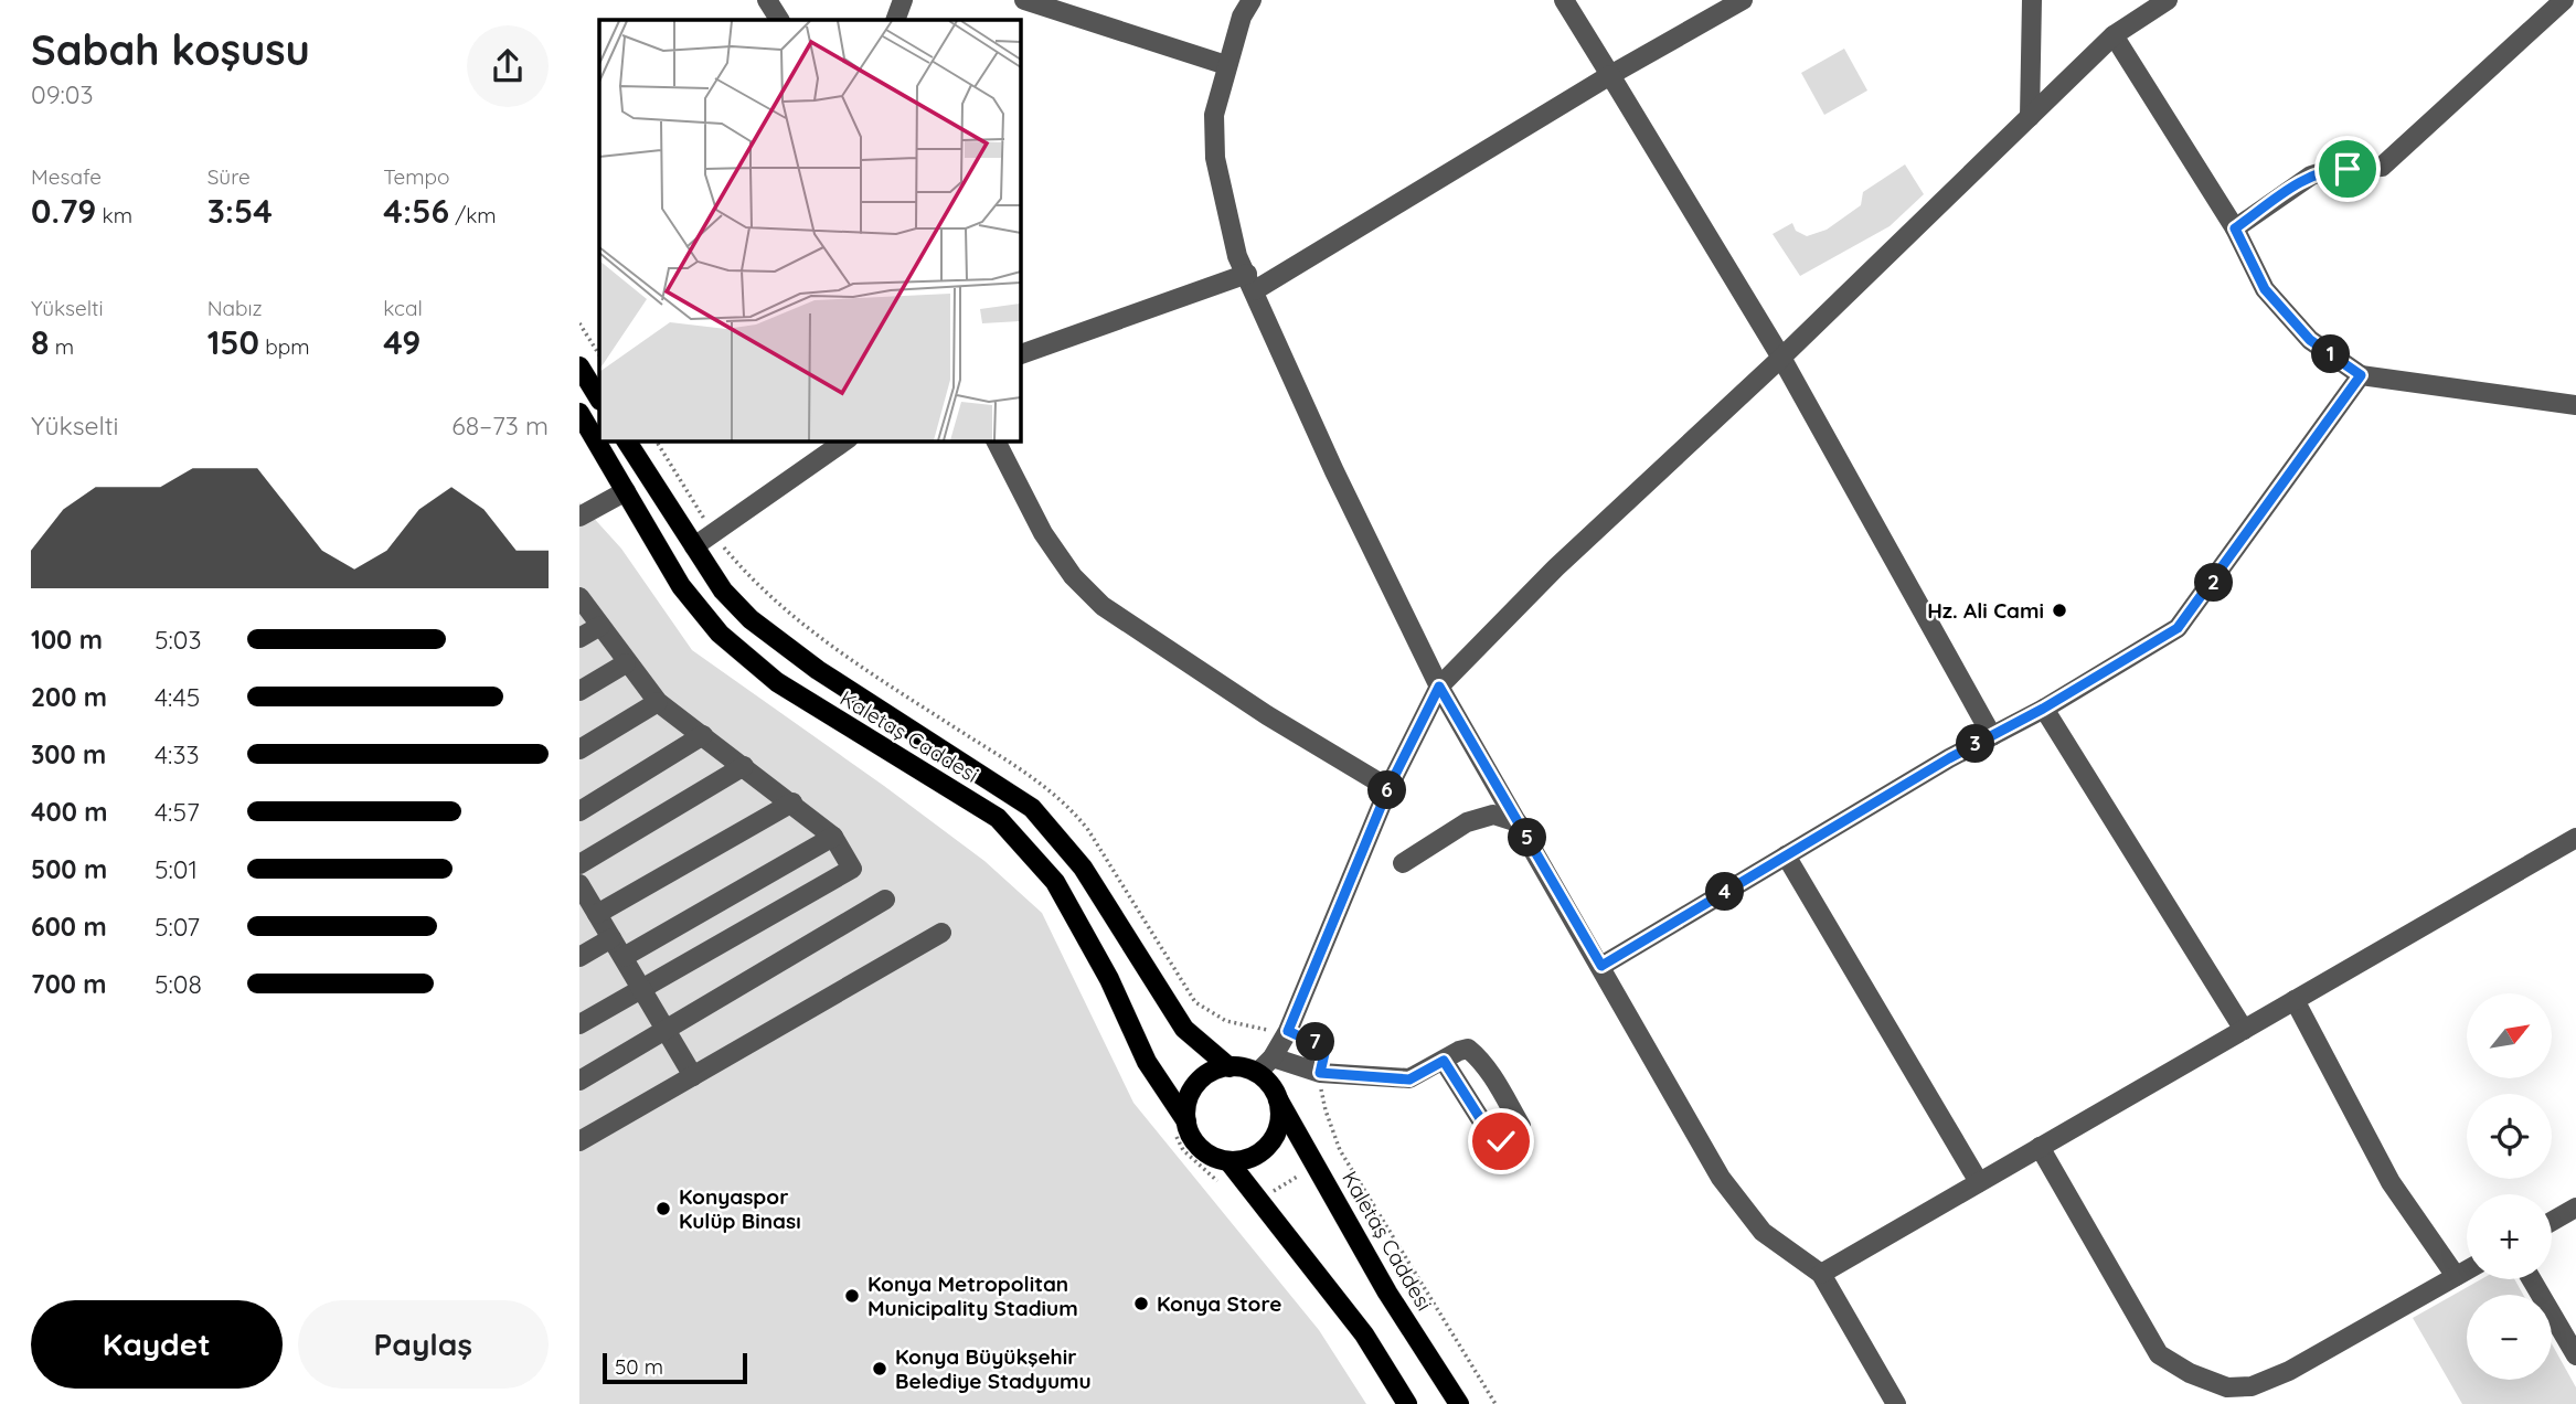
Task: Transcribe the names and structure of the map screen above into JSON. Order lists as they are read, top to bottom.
{
  "streets": {
    "main road": ["Kaletaş Caddesi"]
  },
  "places": [
    "Hz. Ali Cami",
    "Konyaspor Kulüp Binası",
    "Konya Metropolitan Municipality Stadium",
    "Konya Store",
    "Konya Büyükşehir Belediye Stadyumu"
  ],
  "scale_bar": "50 m",
  "north": "top right",
  "page": {
    "heading": ["Sabah koşusu", "09:03"],
    "stats": [
      ["Mesafe", "0.79 km"],
      ["Süre", "3:54"],
      ["Tempo", "4:56 /km"],
      ["Yükselti", "8 m"],
      ["Nabız", "150 bpm"],
      ["kcal", "49"]
    ],
    "pins": [
      "1",
      "2",
      "3",
      "6",
      "5",
      "4",
      "7"
    ],
    "chart": ["Yükselti", "68–73 m"],
    "list": [
      {
        "name": "100 m",
        "note": "5:03"
      },
      {
        "name": "200 m",
        "note": "4:45"
      },
      {
        "name": "300 m",
        "note": "4:33"
      },
      {
        "name": "400 m",
        "note": "4:57"
      },
      {
        "name": "500 m",
        "note": "5:01"
      },
      {
        "name": "600 m",
        "note": "5:07"
      },
      {
        "name": "700 m",
        "note": "5:08"
      }
    ],
    "map_buttons": ["+", "−"],
    "buttons": ["Kaydet", "Paylaş"],
    "scale": "50 m"
  }
}
